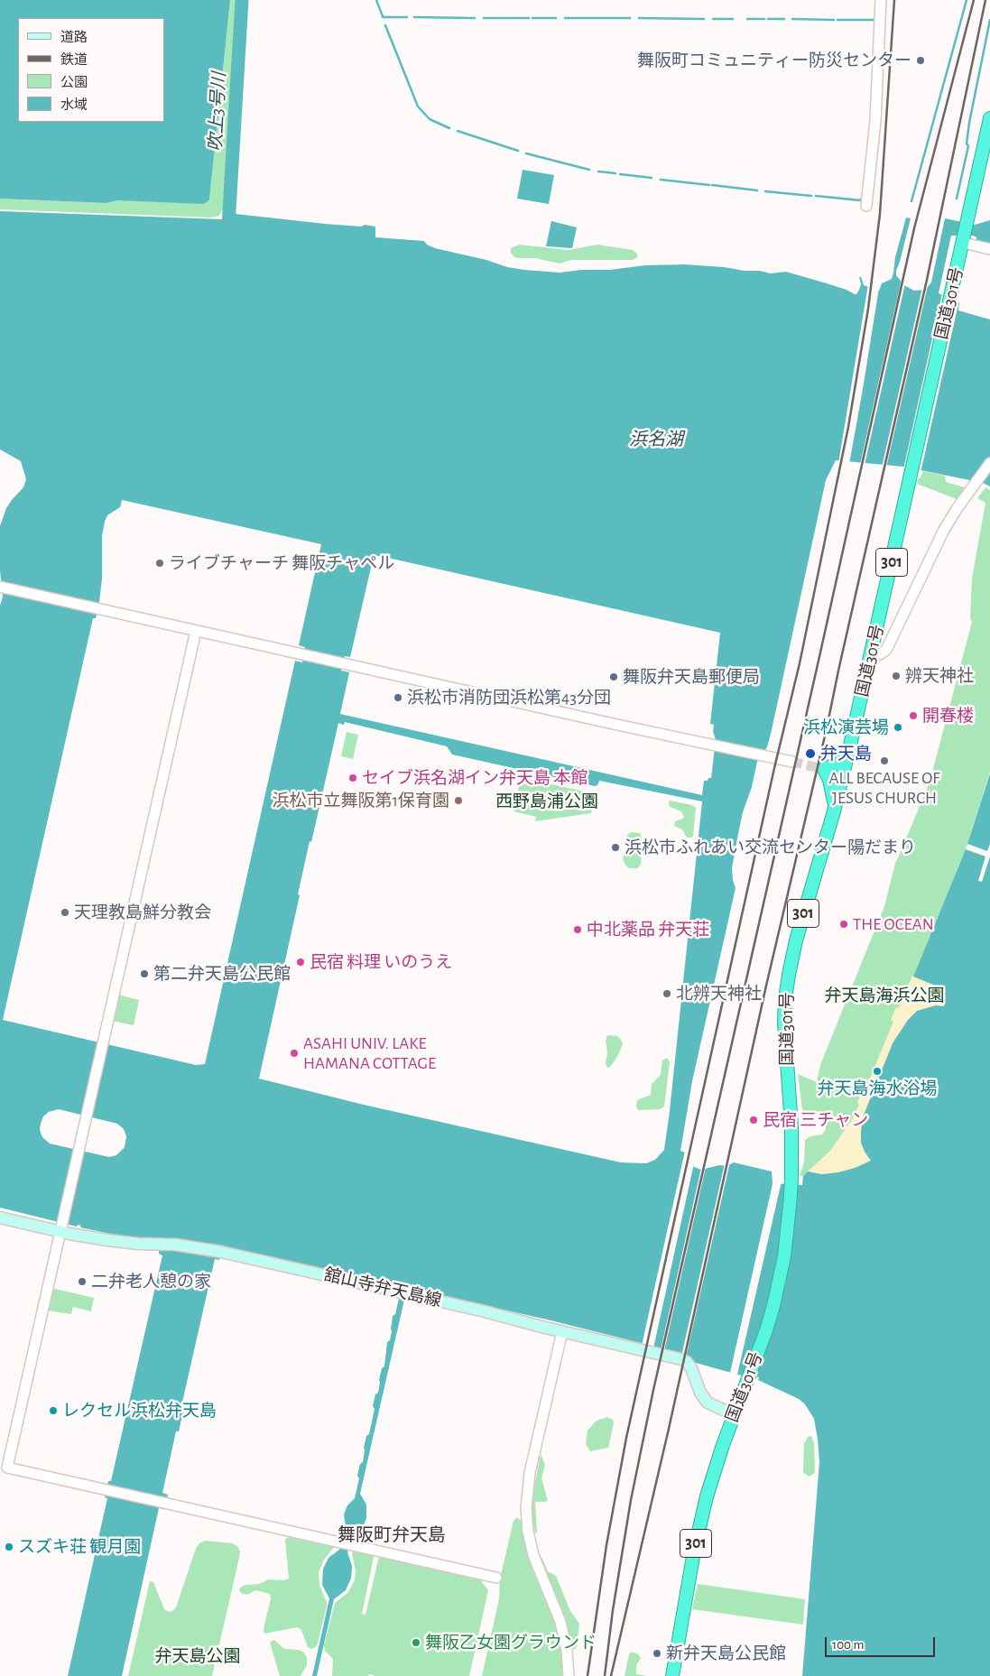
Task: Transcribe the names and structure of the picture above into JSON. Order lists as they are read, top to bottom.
{
  "streets": {
    "highway": ["国道301号", "301"],
    "main road": ["舘山寺弁天島線"]
  },
  "crossings": [
    ["国道301号", "舘山寺弁天島線"]
  ],
  "districts": ["舞阪町弁天島"],
  "water": ["吹上3号川", "浜名湖"],
  "parks": ["西野島浦公園", "弁天島海浜公園", "弁天島公園"],
  "places": [
    "舞阪町コミュニティー防災センター",
    "ライブチャーチ 舞阪チャペル",
    "辨天神社",
    "舞阪弁天島郵便局",
    "浜松市消防団浜松第43分団",
    "開春楼",
    "浜松演芸場",
    "弁天島",
    "ALL BECAUSE OF JESUS CHURCH",
    "セイブ浜名湖イン弁天島 本館",
    "浜松市立舞阪第1保育園",
    "浜松市ふれあい交流センター陽だまり",
    "天理教島鮮分教会",
    "THE OCEAN",
    "中北薬品 弁天荘",
    "民宿 料理 いのうえ",
    "第二弁天島公民館",
    "北辨天神社",
    "ASAHI UNIV. LAKE HAMANA COTTAGE",
    "弁天島海水浴場",
    "民宿 三チャン",
    "二弁老人憩の家",
    "レクセル浜松弁天島",
    "スズキ荘 観月園",
    "舞阪乙女園グラウンド",
    "新弁天島公民館"
  ],
  "legend": [
    "道路",
    "鉄道",
    "公園",
    "水域"
  ],
  "scale_bar": "100 m"
}
